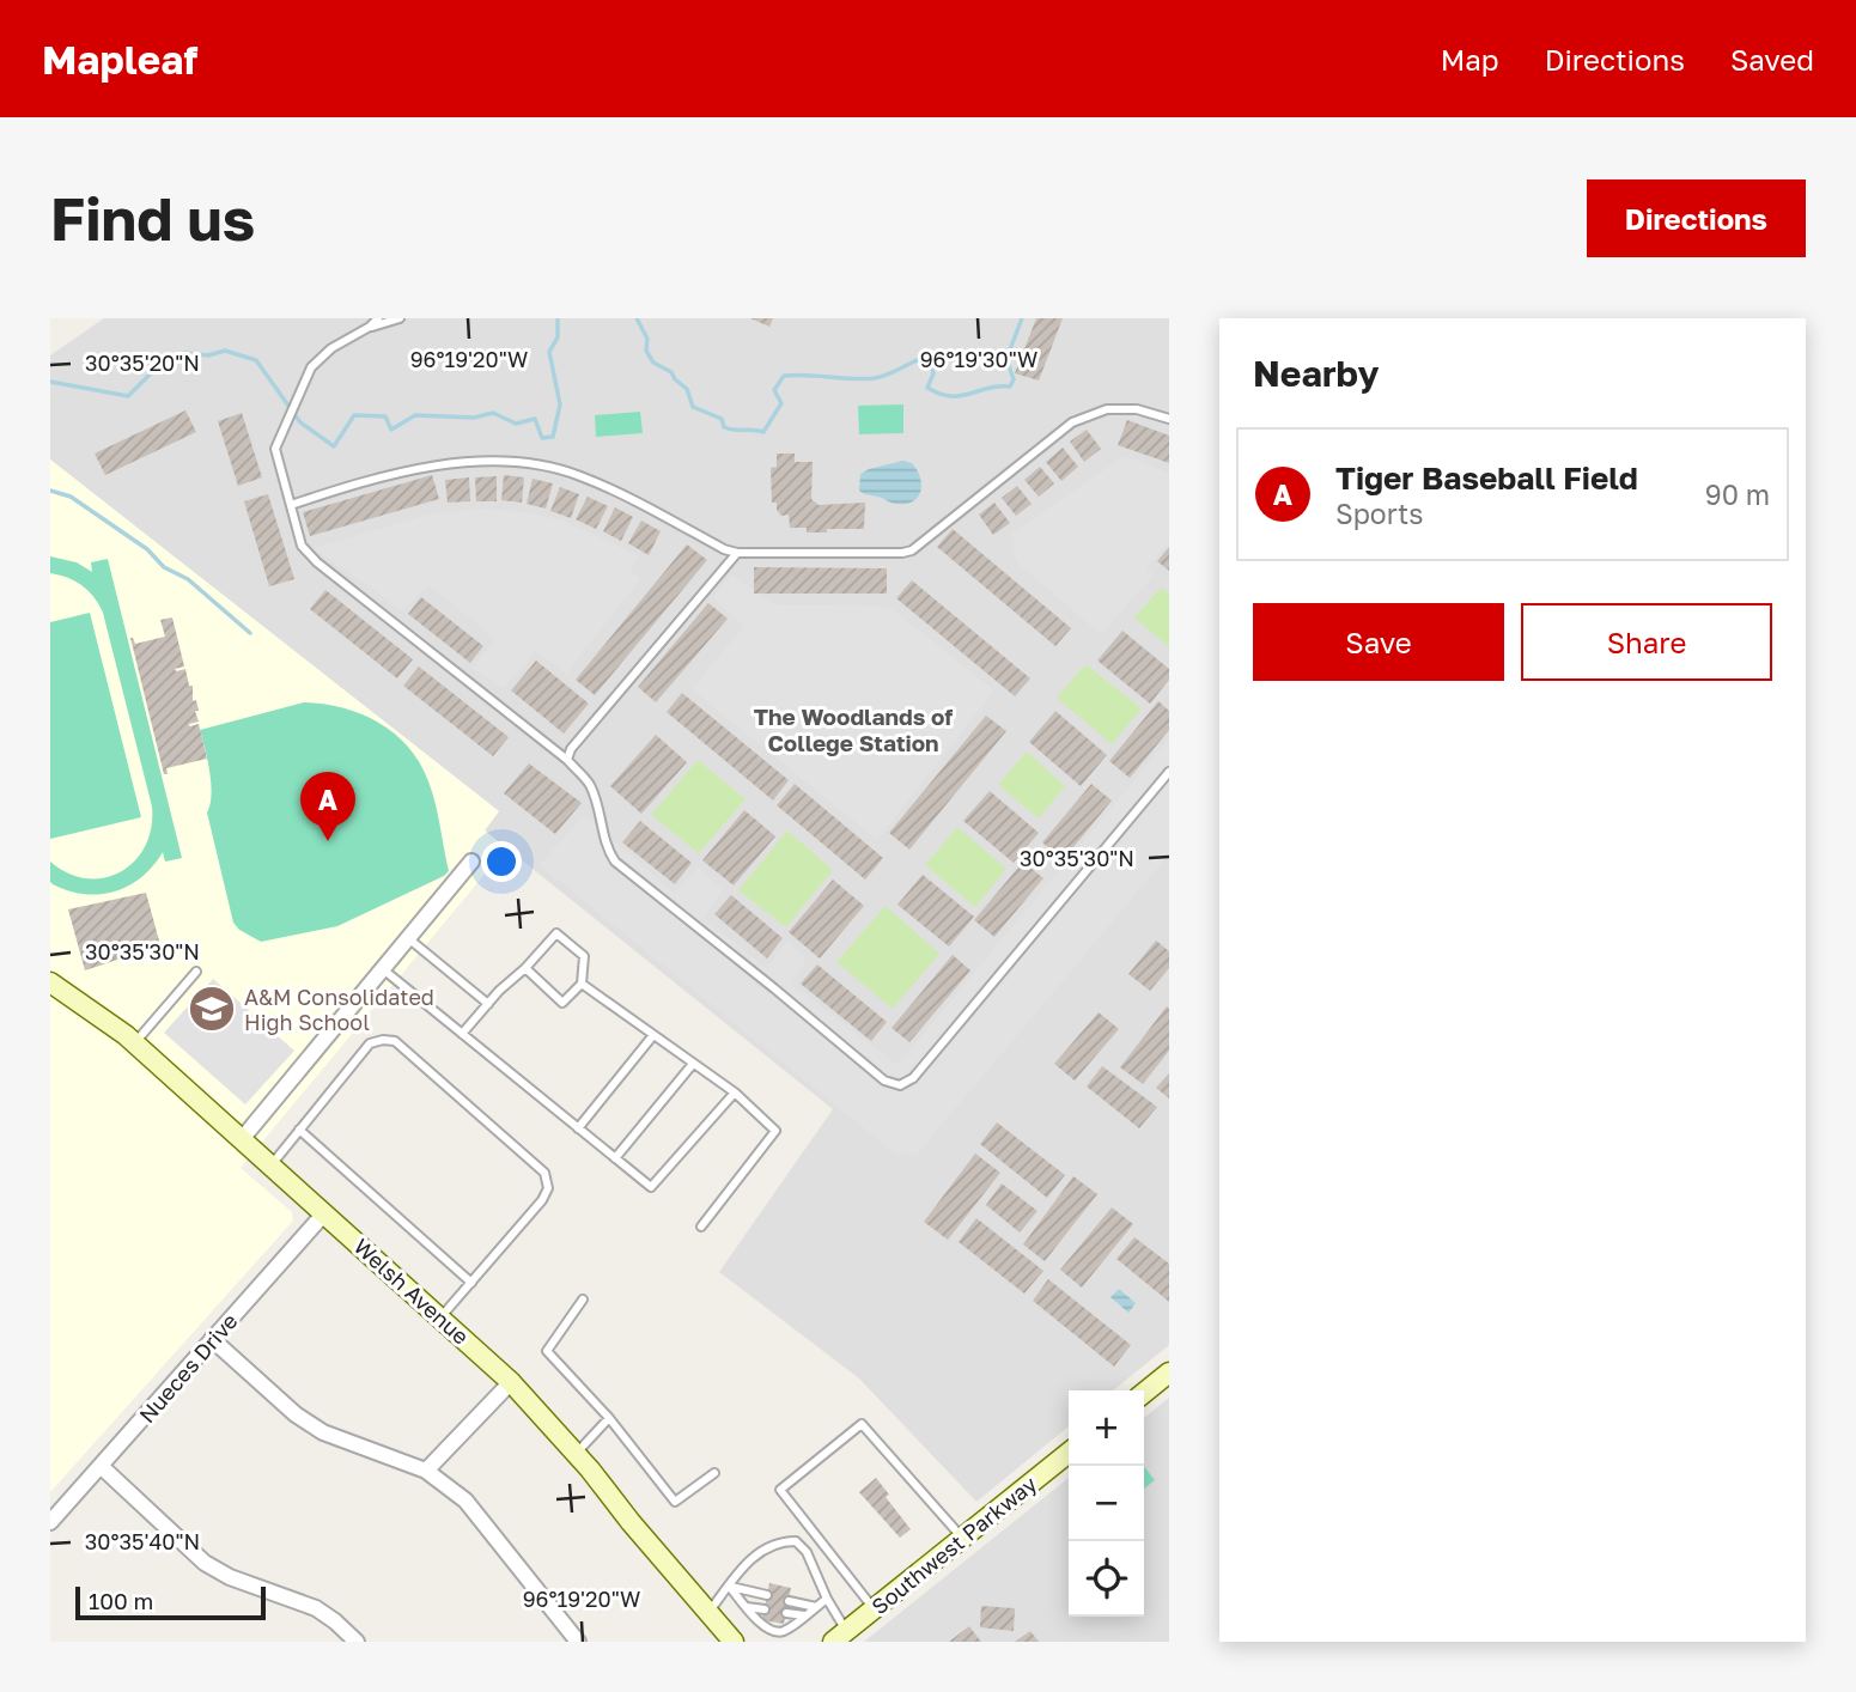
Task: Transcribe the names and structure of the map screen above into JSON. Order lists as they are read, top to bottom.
{
  "streets": {
    "main road": ["Welsh Avenue", "Southwest Parkway"],
    "street": ["Nueces Drive"]
  },
  "crossings": [
    ["Welsh Avenue", "Nueces Drive"]
  ],
  "districts": ["The Woodlands of College Station"],
  "places": {
    "school or university": ["A&M Consolidated High School"]
  },
  "scale_bar": "100 m",
  "page": {
    "header": "Mapleaf",
    "nav": ["Map", "Directions", "Saved"],
    "buttons": [
      "Directions",
      ["Save", "Share"]
    ],
    "title": "Find us",
    "heading": "Nearby",
    "list": [
      {
        "mark": "A",
        "name": "Tiger Baseball Field",
        "note": "Sports",
        "value": "90 m"
      }
    ],
    "pins": "A",
    "map_buttons": ["+", "−"],
    "scale": "100 m"
  },
  "coordinates": [
    "96°19'20\"W",
    "96°19'30\"W",
    "30°35'20\"N",
    "30°35'30\"N",
    "30°35'40\"N"
  ]
}
